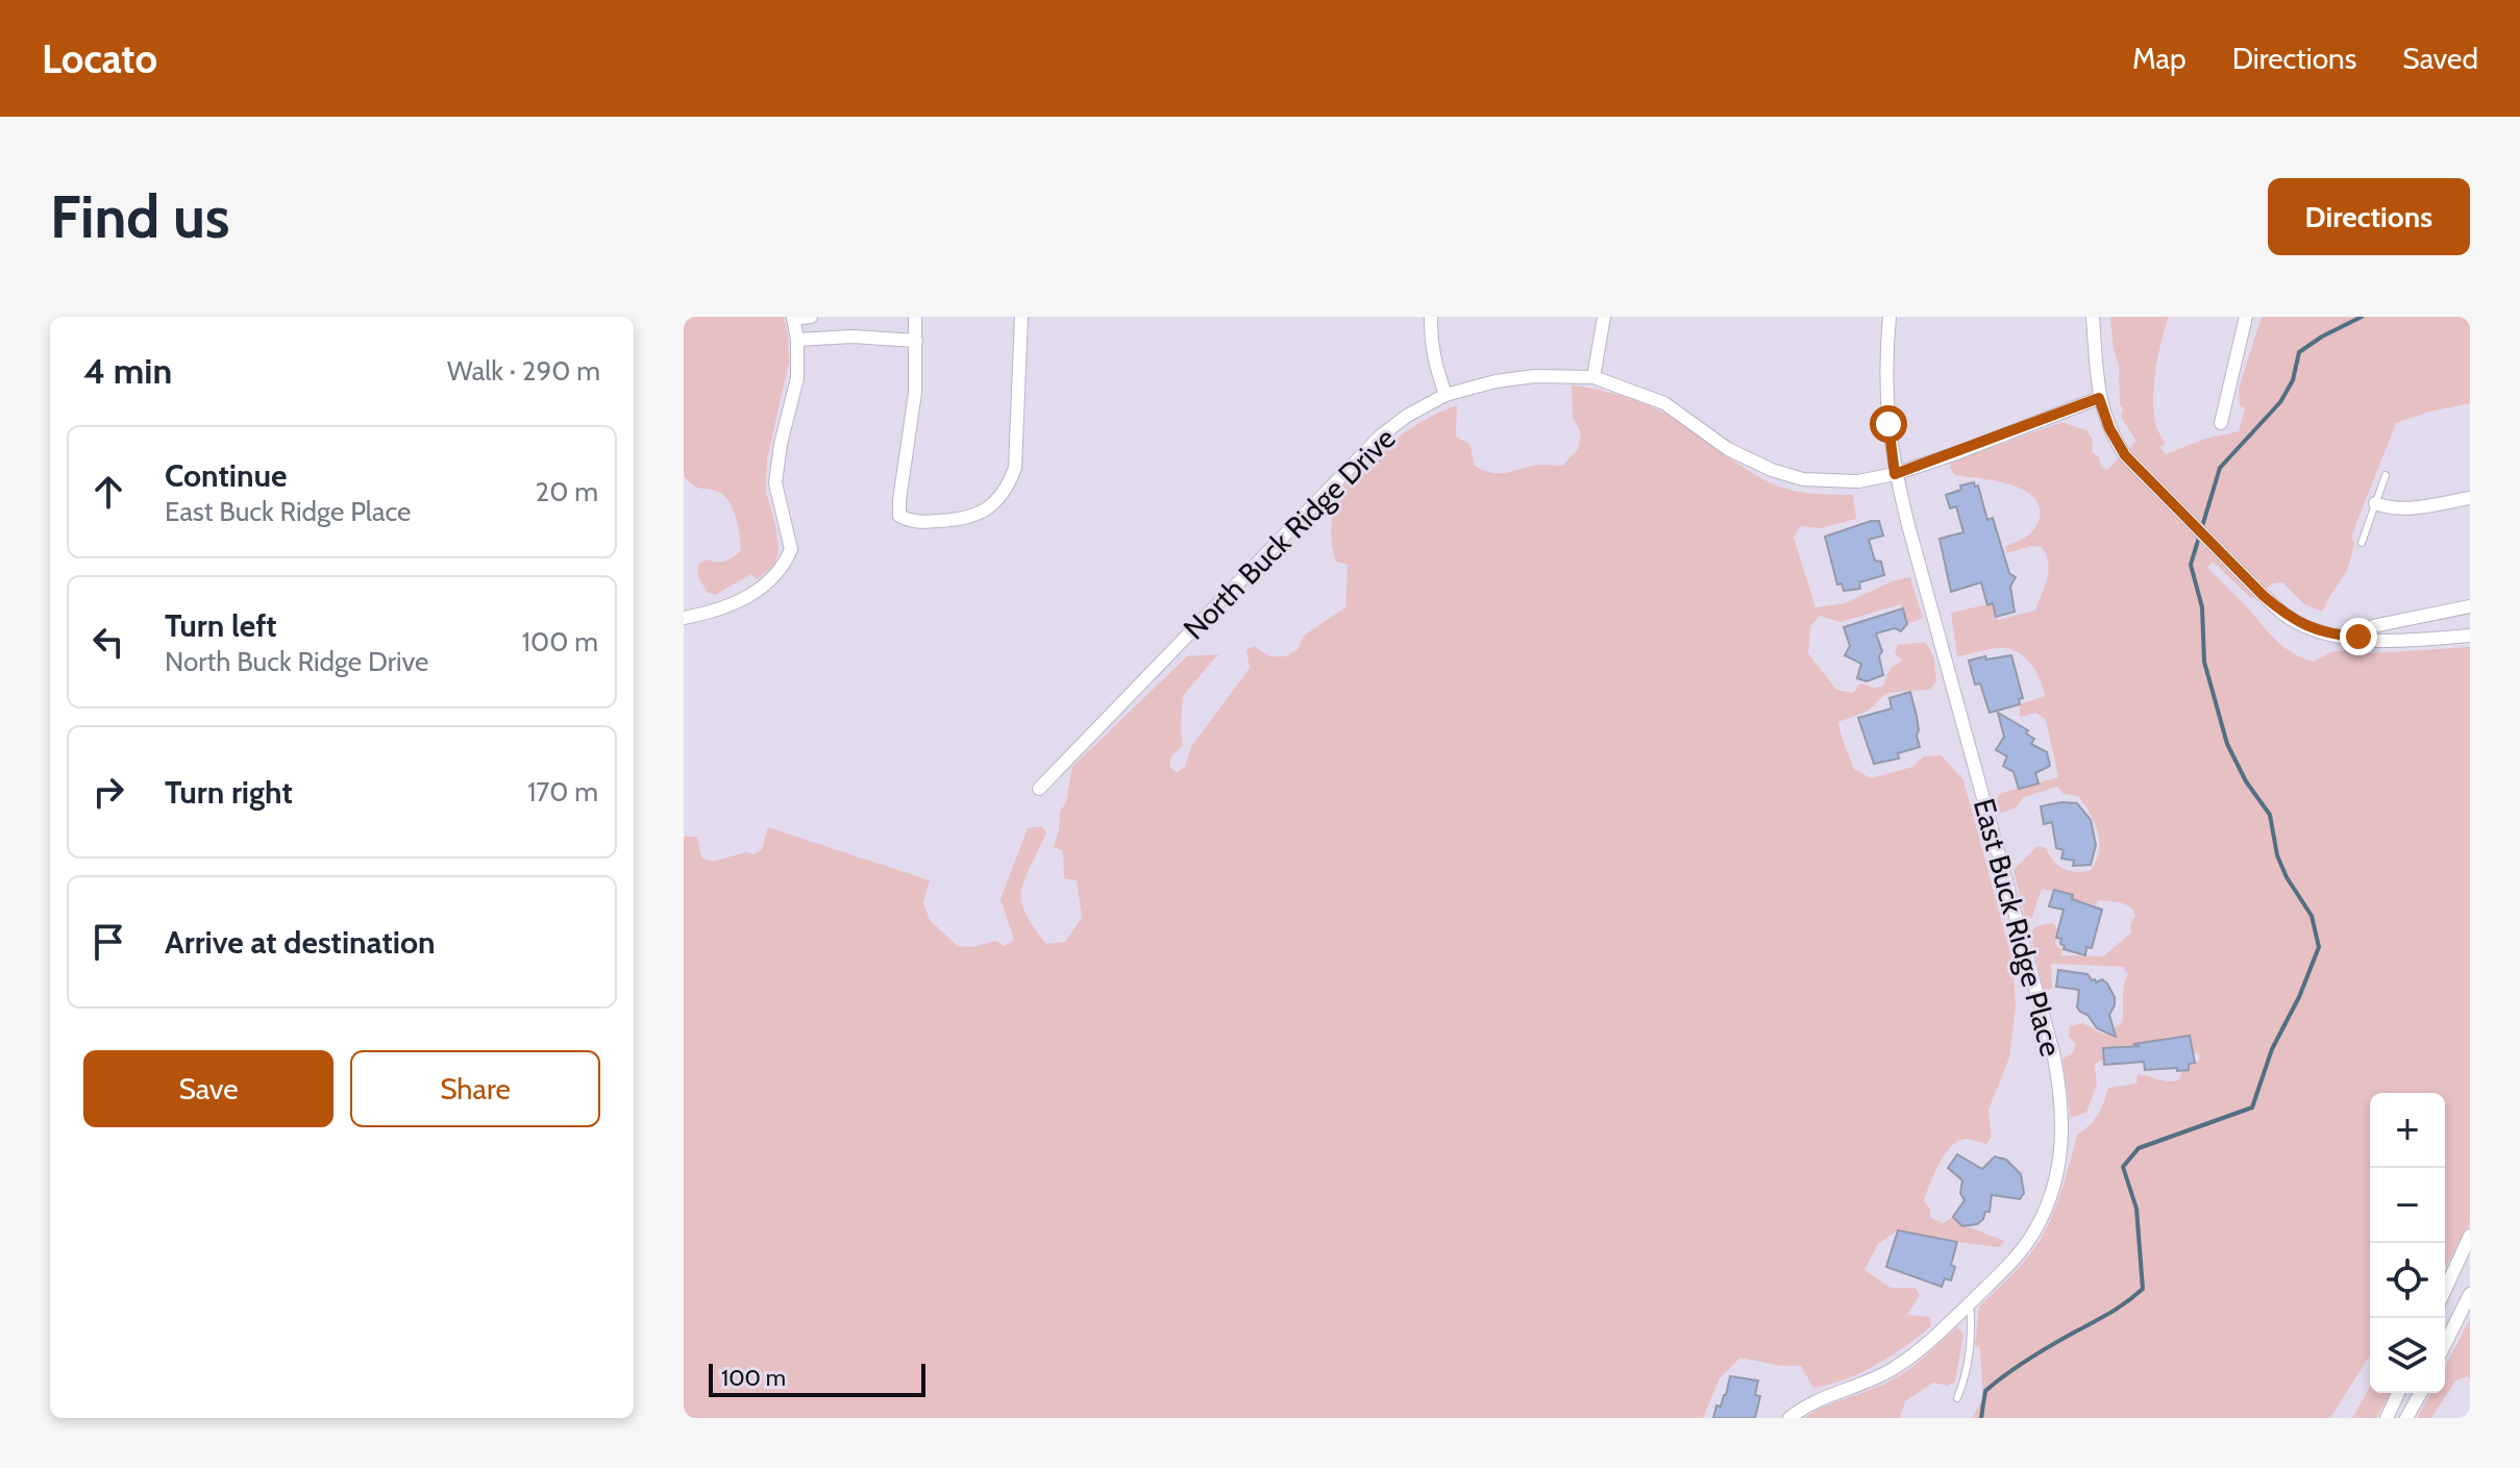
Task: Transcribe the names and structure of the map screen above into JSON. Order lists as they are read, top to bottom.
{
  "streets": {
    "street": ["North Buck Ridge Drive", "East Buck Ridge Place"]
  },
  "crossings": [
    ["North Buck Ridge Drive", "East Buck Ridge Place"]
  ],
  "scale_bar": "100 m",
  "page": {
    "header": "Locato",
    "nav": ["Map", "Directions", "Saved"],
    "buttons": [
      "Directions",
      ["Save", "Share"]
    ],
    "title": "Find us",
    "heading": ["4 min", "Walk · 290 m"],
    "list": [
      ["Continue", "East Buck Ridge Place", "20 m"],
      ["Turn left", "North Buck Ridge Drive", "100 m"],
      ["Turn right", "170 m"],
      "Arrive at destination"
    ],
    "map_buttons": ["+", "−"],
    "scale": "100 m"
  }
}
